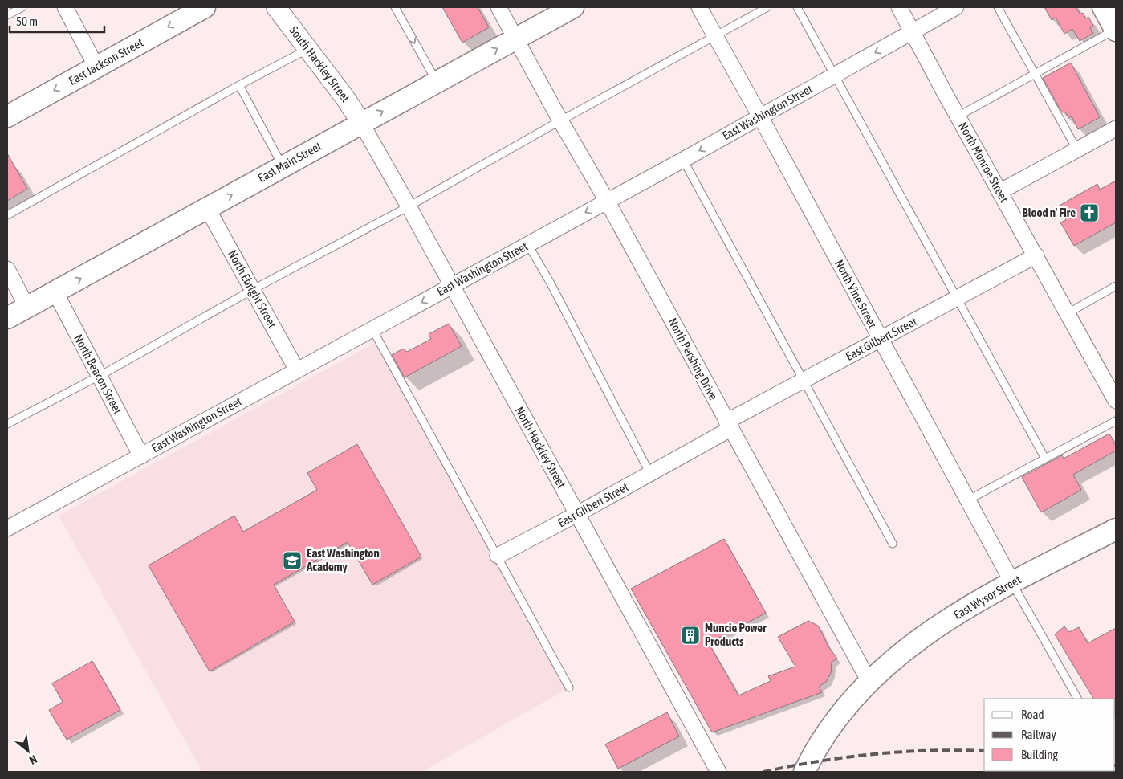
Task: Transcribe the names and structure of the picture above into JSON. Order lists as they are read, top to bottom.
{
  "streets": {
    "main road": ["East Jackson Street", "East Main Street", "East Wysor Street"],
    "street": [
      "South Hackley Street",
      "East Washington Street",
      "North Monroe Street",
      "North Ebright Street",
      "North Vine Street",
      "East Gilbert Street",
      "North Pershing Drive",
      "North Beacon Street",
      "North Hackley Street"
    ]
  },
  "crossings": [
    ["South Hackley Street", "East Main Street"],
    ["South Hackley Street", "North Hackley Street"],
    ["East Washington Street", "North Monroe Street"],
    ["East Washington Street", "North Ebright Street"],
    ["East Washington Street", "North Vine Street"],
    ["East Washington Street", "North Pershing Drive"],
    ["East Washington Street", "North Beacon Street"],
    ["East Washington Street", "North Hackley Street"],
    ["East Main Street", "North Ebright Street"],
    ["East Main Street", "North Pershing Drive"],
    ["East Main Street", "North Beacon Street"],
    ["East Main Street", "North Hackley Street"],
    ["North Monroe Street", "East Gilbert Street"],
    ["North Vine Street", "East Gilbert Street"],
    ["North Vine Street", "East Wysor Street"],
    ["East Gilbert Street", "North Pershing Drive"],
    ["East Gilbert Street", "North Hackley Street"],
    ["North Pershing Drive", "East Wysor Street"]
  ],
  "one_way": ["East Jackson Street", "East Main Street"],
  "places": {
    "church": ["Blood n' Fire"],
    "school or university": ["East Washington Academy"],
    "building": ["Muncie Power Products"]
  },
  "legend": ["Road", "Railway", "Building"],
  "scale_bar": "50 m",
  "north": "bottom right"
}
